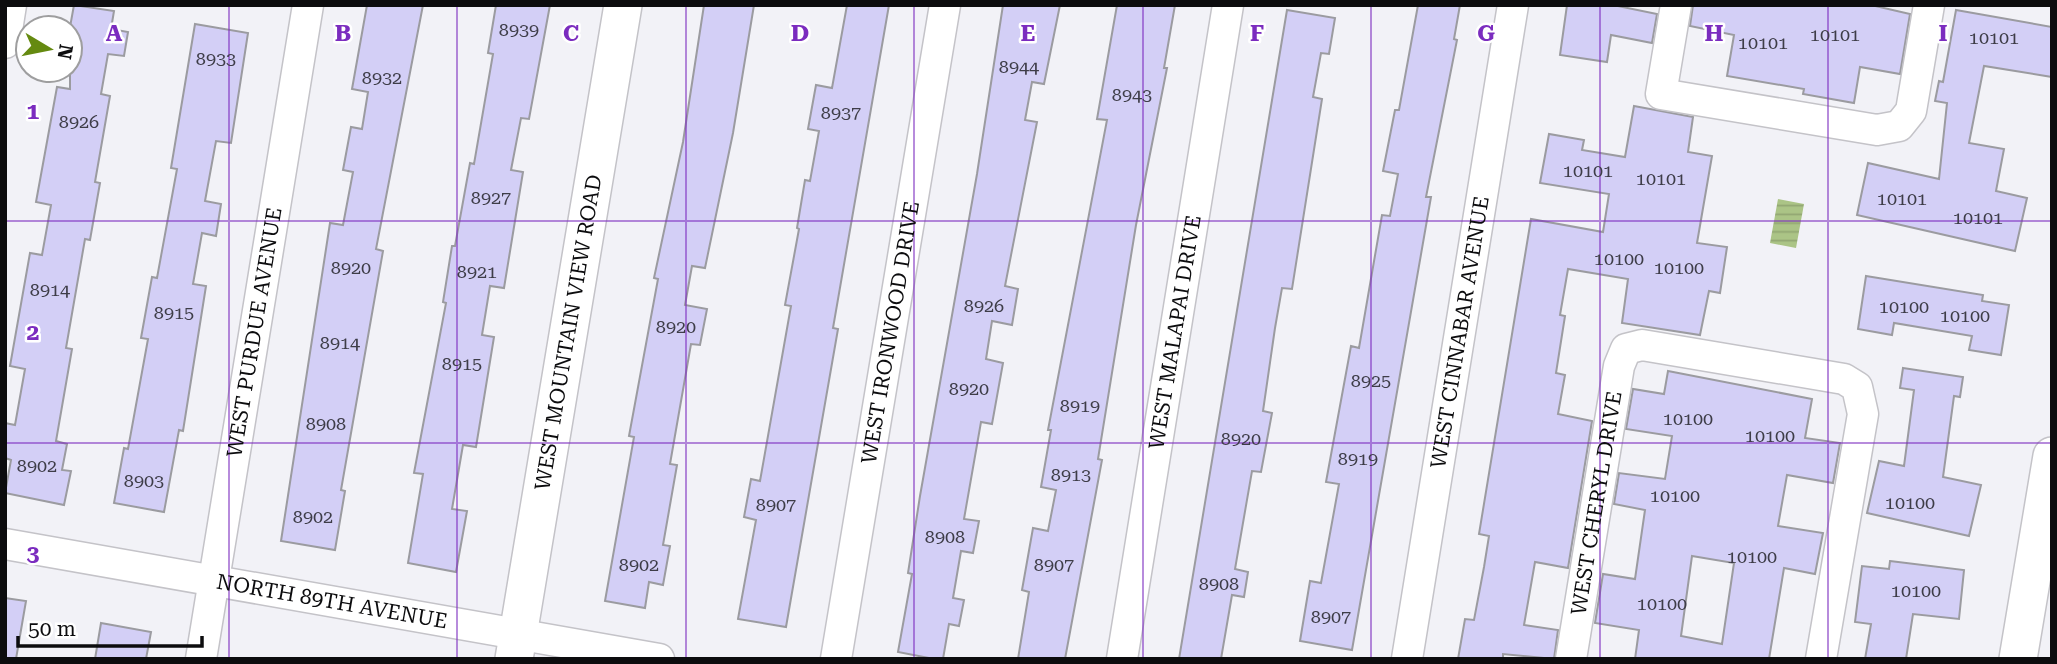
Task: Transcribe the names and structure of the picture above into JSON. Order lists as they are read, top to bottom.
{
  "streets": {
    "street": [
      "WEST PURDUE AVENUE",
      "WEST MOUNTAIN VIEW ROAD",
      "WEST IRONWOOD DRIVE",
      "WEST MALAPAI DRIVE",
      "WEST CINNABAR AVENUE",
      "WEST CHERYL DRIVE",
      "NORTH 89TH AVENUE"
    ]
  },
  "crossings": [
    ["WEST PURDUE AVENUE", "NORTH 89TH AVENUE"],
    ["WEST MOUNTAIN VIEW ROAD", "NORTH 89TH AVENUE"]
  ],
  "house_numbers": [
    "8939",
    "10101",
    "10101",
    "10101",
    "8933",
    "8944",
    "8932",
    "8943",
    "8937",
    "8926",
    "10101",
    "10101",
    "8927",
    "10101",
    "10101",
    "10100",
    "8920",
    "10100",
    "8921",
    "8914",
    "8926",
    "10100",
    "8915",
    "10100",
    "8920",
    "8914",
    "8915",
    "8925",
    "8920",
    "8919",
    "10100",
    "8908",
    "10100",
    "8920",
    "8919",
    "8902",
    "8913",
    "8903",
    "10100",
    "10100",
    "8907",
    "8902",
    "8908",
    "10100",
    "8902",
    "8907",
    "8908",
    "10100",
    "10100",
    "8907"
  ],
  "scale_bar": "50 m",
  "north": "right",
  "grid": {
    "columns": [
      "A",
      "B",
      "C",
      "D",
      "E",
      "F",
      "G",
      "H",
      "I"
    ],
    "rows": ["1", "2", "3"]
  }
}
